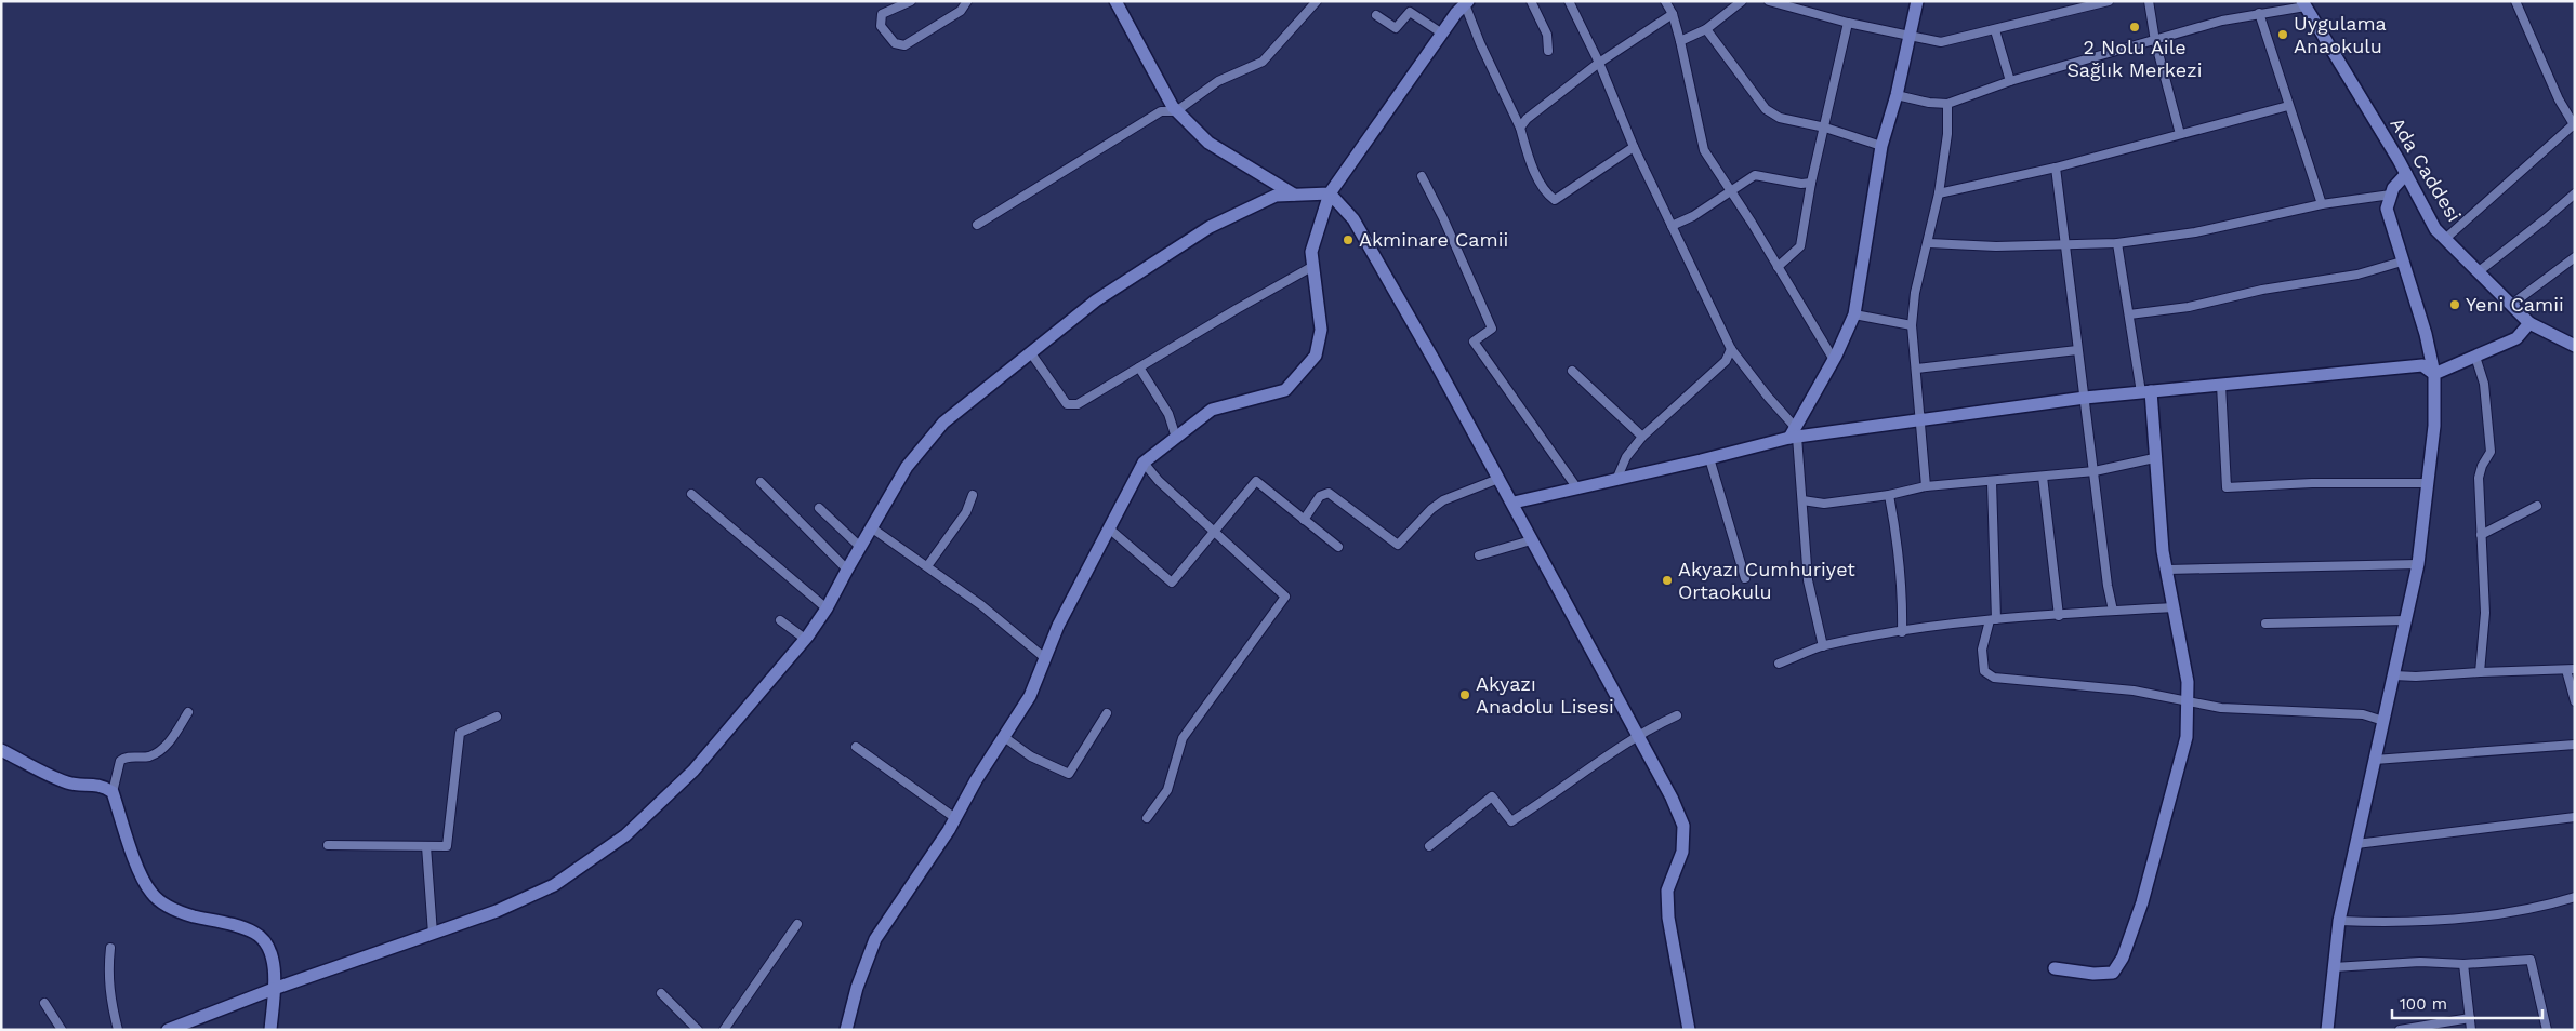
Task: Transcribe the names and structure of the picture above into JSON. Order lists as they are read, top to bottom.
{
  "streets": {
    "street": ["Ada Caddesi"]
  },
  "places": [
    "2 Nolu Aile Sağlık Merkezi",
    "Uygulama Anaokulu",
    "Akminare Camii",
    "Yeni Camii",
    "Akyazı Cumhuriyet Ortaokulu",
    "Akyazı Anadolu Lisesi"
  ],
  "scale_bar": "100 m"
}
